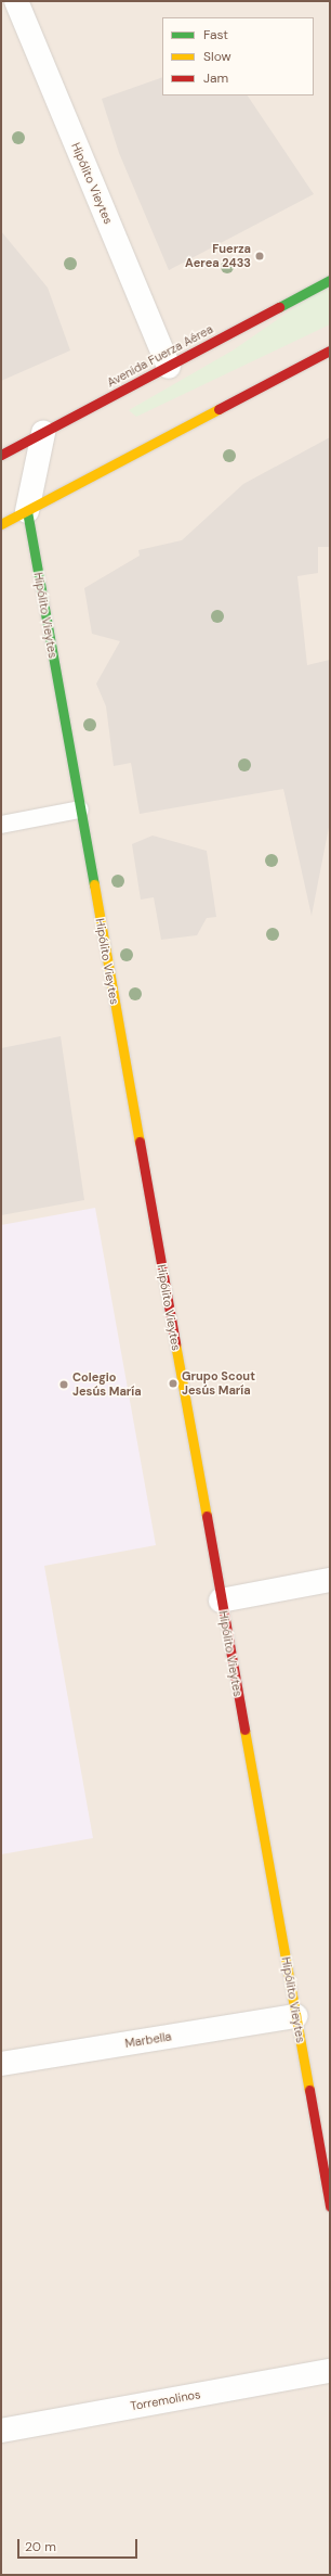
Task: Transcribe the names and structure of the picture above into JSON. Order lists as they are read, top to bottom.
{
  "streets": {
    "street": [
      "Hipólito Vieytes",
      "Avenida Fuerza Aérea",
      "Marbella",
      "Torremolinos"
    ]
  },
  "crossings": [
    ["Hipólito Vieytes", "Avenida Fuerza Aérea"],
    ["Hipólito Vieytes", "Marbella"]
  ],
  "places": ["Fuerza Aerea 2433", "Grupo Scout Jesús María", "Colegio Jesús María"],
  "legend": ["Fast", "Slow", "Jam"],
  "scale_bar": "20 m"
}
